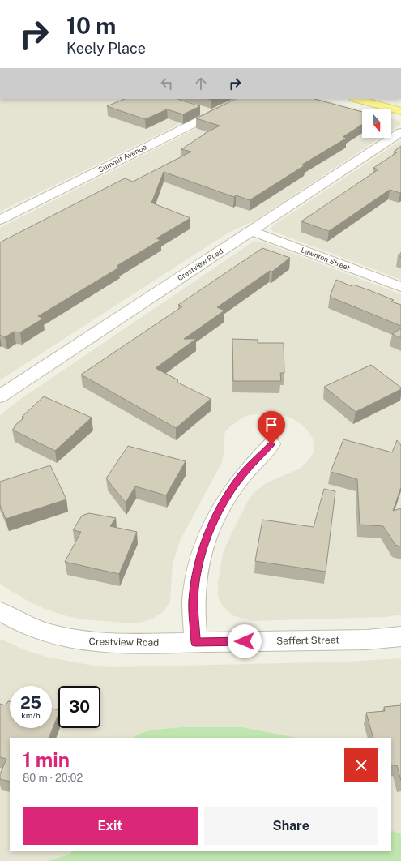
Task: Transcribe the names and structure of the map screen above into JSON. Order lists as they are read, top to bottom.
{
  "streets": {
    "street": [
      "Summit Avenue",
      "Lawnton Street",
      "Crestview Road",
      "Seffert Street"
    ]
  },
  "crossings": [
    ["Lawnton Street", "Crestview Road"],
    ["Crestview Road", "Seffert Street"]
  ],
  "north": "bottom",
  "page": {
    "turn": ["10 m", "Keely Place"],
    "speed": "25 km/h",
    "limit": "30",
    "heading": ["1 min", "80 m · 20:02"],
    "buttons": ["Exit", "Share"]
  }
}
